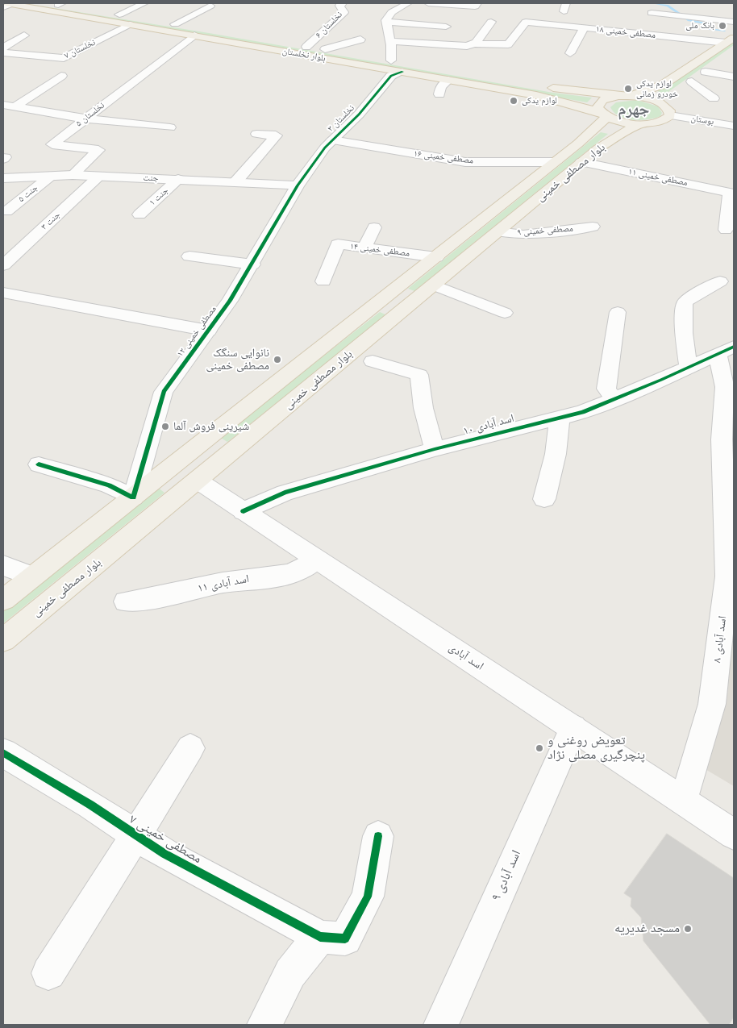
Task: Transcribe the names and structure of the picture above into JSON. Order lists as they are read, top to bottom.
{
  "streets": {
    "main road": ["بلوار نخلستان", "بلوار مصطفی خمینی"],
    "street": [
      "نخلستان ۶",
      "مصطفی خمینی ۱۸",
      "نخلستان ۷",
      "نخلستان ۵",
      "نخلستان ۳",
      "بوستان",
      "مصطفی خمینی ۱۶",
      "مصطفی خمینی ۱۱",
      "جنت",
      "جنت ۵",
      "جنت ۱",
      "جنت ۳",
      "مصطفی خمینی ۹",
      "مصطفی خمینی ۱۴",
      "مصطفی خمینی ۱۲",
      "اسد آبادی ۱۰",
      "اسد آبادی ۱۱",
      "اسد آبادی ۸",
      "اسد آبادی",
      "مصطفی خمینی ۷",
      "اسد آبادی ۹"
    ]
  },
  "crossings": [
    ["نخلستان ۶", "بلوار نخلستان"],
    ["نخلستان ۷", "بلوار نخلستان"],
    ["بلوار نخلستان", "نخلستان ۵"],
    ["بلوار نخلستان", "نخلستان ۳"],
    ["بلوار نخلستان", "بوستان"],
    ["بلوار نخلستان", "بلوار مصطفی خمینی"],
    ["نخلستان ۵", "جنت"],
    ["نخلستان ۳", "مصطفی خمینی ۱۶"],
    ["نخلستان ۳", "جنت"],
    ["نخلستان ۳", "مصطفی خمینی ۱۲"],
    ["مصطفی خمینی ۱۶", "بلوار مصطفی خمینی"],
    ["بلوار مصطفی خمینی", "مصطفی خمینی ۱۱"],
    ["بلوار مصطفی خمینی", "مصطفی خمینی ۹"],
    ["بلوار مصطفی خمینی", "مصطفی خمینی ۱۴"],
    ["بلوار مصطفی خمینی", "مصطفی خمینی ۱۲"],
    ["بلوار مصطفی خمینی", "اسد آبادی"],
    ["جنت", "جنت ۵"],
    ["جنت", "جنت ۱"],
    ["جنت", "جنت ۳"],
    ["جنت", "مصطفی خمینی ۱۲"],
    ["اسد آبادی ۱۰", "اسد آبادی ۸"],
    ["اسد آبادی ۱۰", "اسد آبادی"],
    ["اسد آبادی ۱۱", "اسد آبادی"],
    ["اسد آبادی ۸", "اسد آبادی"],
    ["اسد آبادی", "اسد آبادی ۹"]
  ],
  "districts": ["جهرم"],
  "places": [
    "بانک ملی",
    "لوازم یدکی خودرو زمانی",
    "لوازم یدکی",
    "نانوایی سنگک مصطفی خمینی",
    "شیرینی فروش آلما",
    "تعویض روغنی و پنچرگیری مصلی نژاد",
    "مسجد غدیریه"
  ]
}
